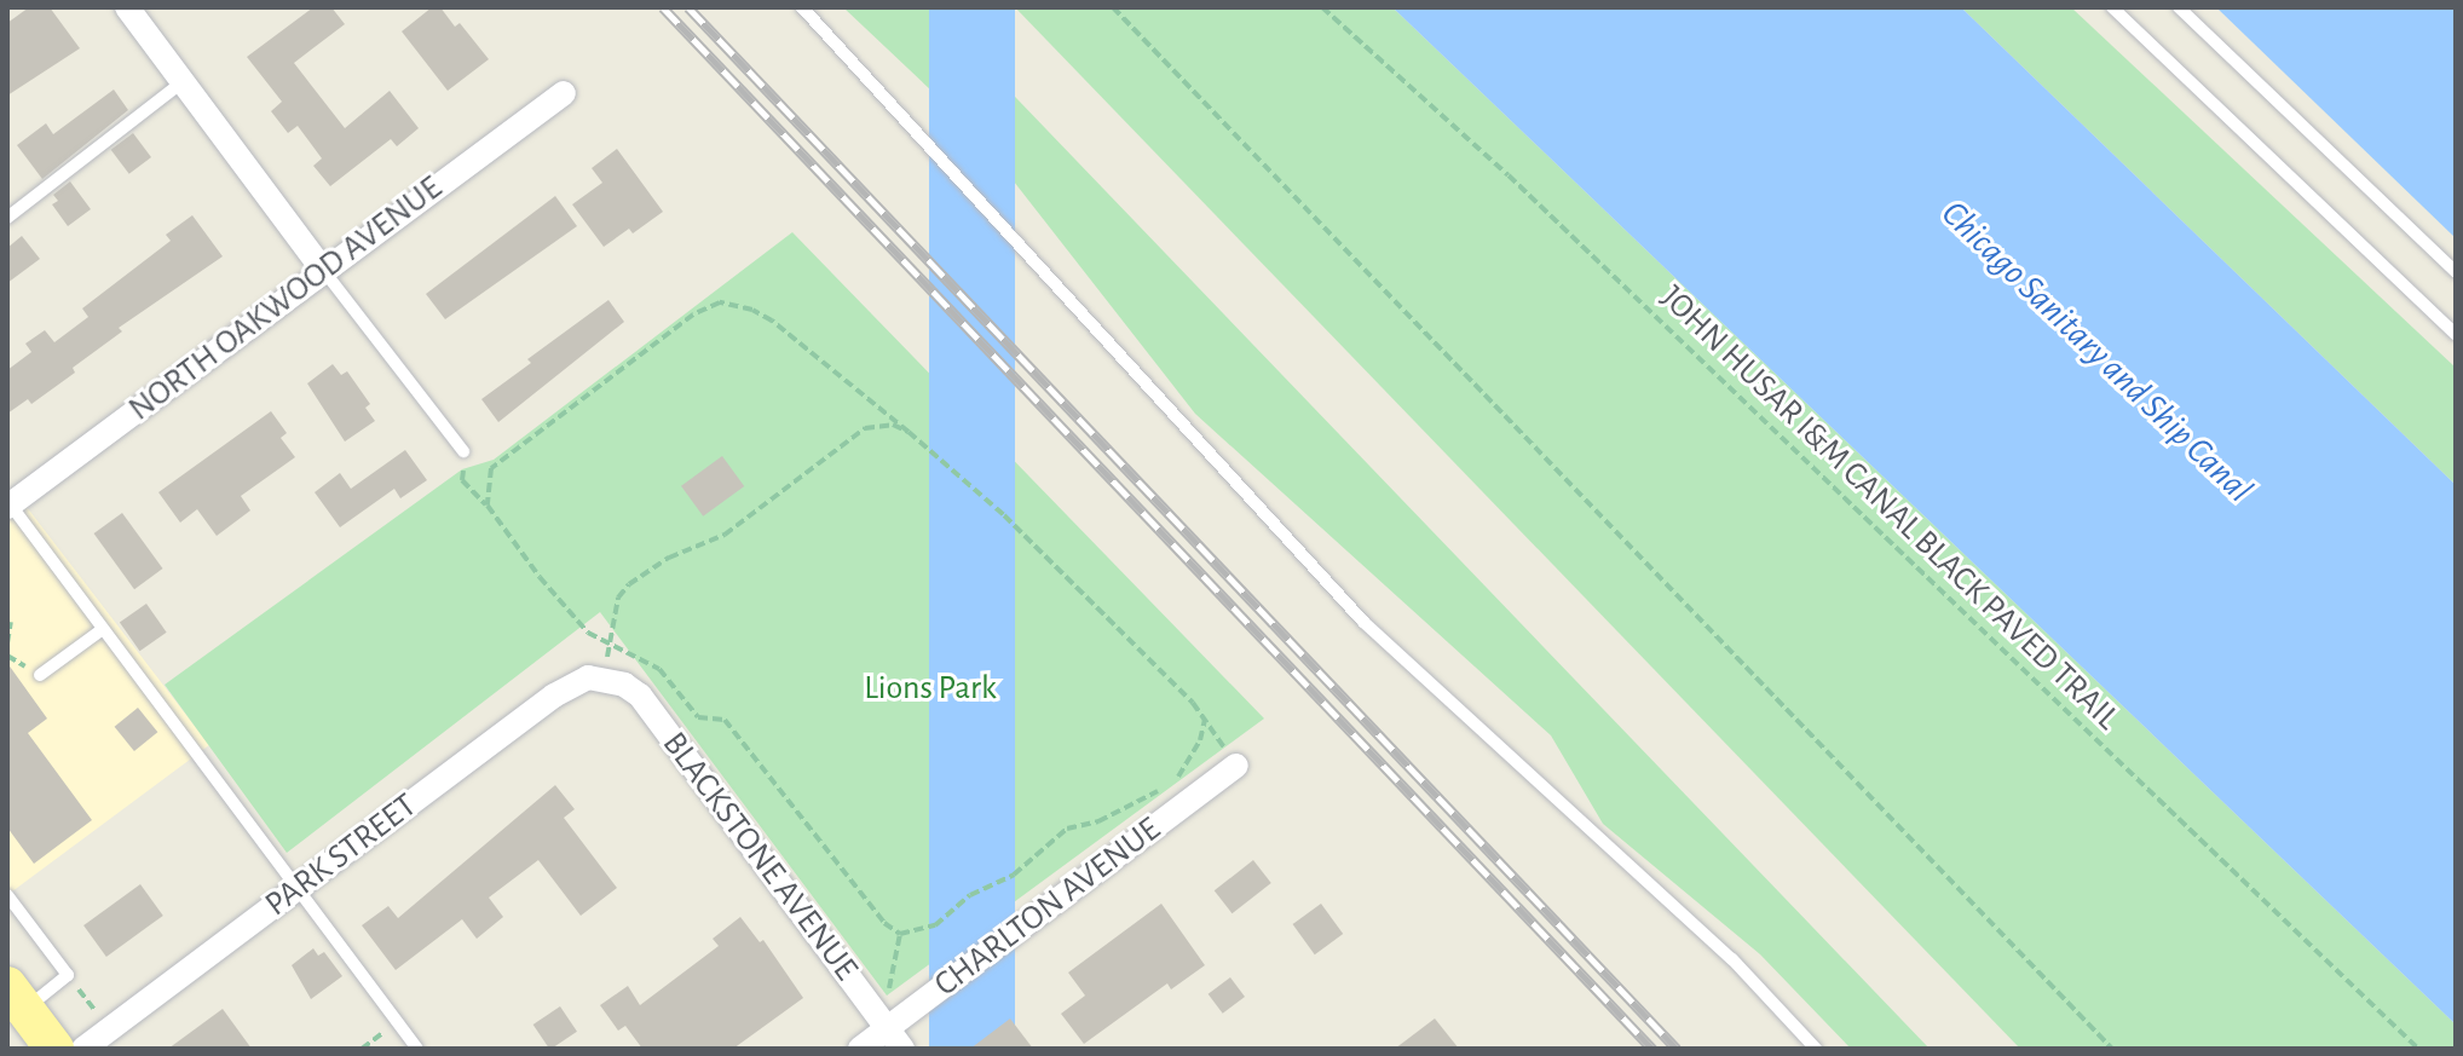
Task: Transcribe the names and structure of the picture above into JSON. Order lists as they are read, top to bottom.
{
  "streets": {
    "street": [
      "NORTH OAKWOOD AVENUE",
      "PARK STREET",
      "BLACKSTONE AVENUE",
      "CHARLTON AVENUE"
    ],
    "path": ["JOHN HUSAR I&M CANAL BLACK PAVED TRAIL"]
  },
  "crossings": [
    ["PARK STREET", "BLACKSTONE AVENUE"],
    ["BLACKSTONE AVENUE", "CHARLTON AVENUE"]
  ],
  "water": ["Chicago Sanitary and Ship Canal"],
  "parks": ["Lions Park"]
}
